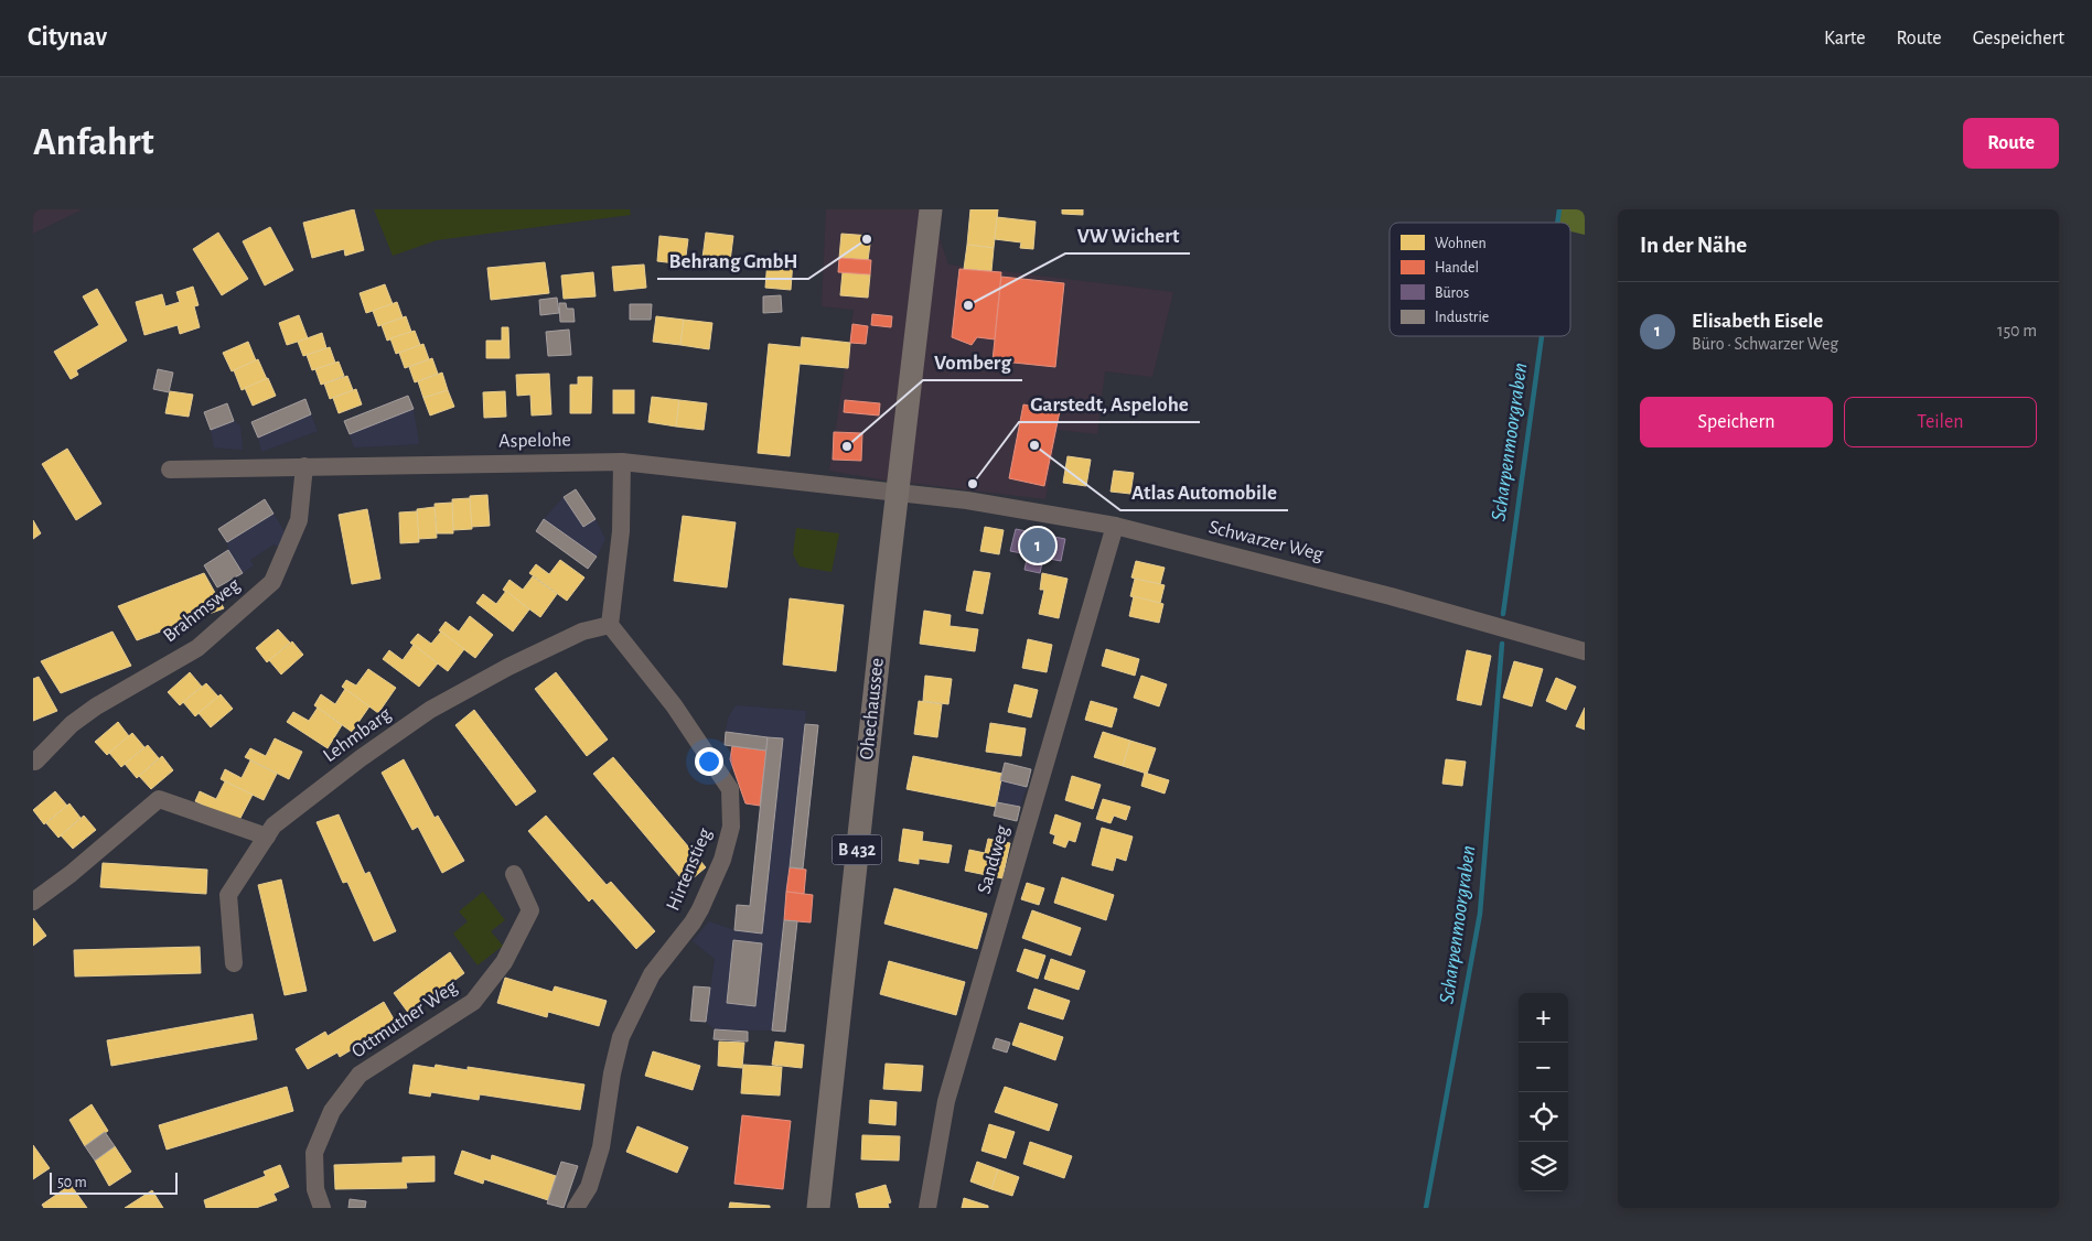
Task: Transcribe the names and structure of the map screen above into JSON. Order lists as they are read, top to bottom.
{
  "streets": {
    "main road": ["Ohechaussee", "B 432"],
    "street": [
      "Aspelohe",
      "Schwarzer Weg",
      "Brahmsweg",
      "Lehmbarg",
      "Sandweg",
      "Hirtenstieg",
      "Ottmuther Weg"
    ]
  },
  "crossings": [
    ["Aspelohe", "Schwarzer Weg"],
    ["Aspelohe", "Brahmsweg"],
    ["Aspelohe", "Ohechaussee"],
    ["Schwarzer Weg", "Ohechaussee"],
    ["Schwarzer Weg", "Sandweg"],
    ["Lehmbarg", "Hirtenstieg"]
  ],
  "water": ["Scharpenmoorgraben"],
  "places": [
    "Behrang GmbH",
    "VW Wichert",
    "Atlas Automobile",
    "Vomberg",
    "Garstedt, Aspelohe"
  ],
  "legend": [
    "Wohnen",
    "Handel",
    "Büros",
    "Industrie"
  ],
  "scale_bar": "50 m",
  "page": {
    "header": "Citynav",
    "nav": ["Karte", "Route", "Gespeichert"],
    "buttons": [
      "Route",
      ["Speichern", "Teilen"]
    ],
    "title": "Anfahrt",
    "heading": "In der Nähe",
    "list": [
      {
        "mark": "1",
        "name": "Elisabeth Eisele",
        "note": "Büro · Schwarzer Weg",
        "value": "150 m"
      }
    ],
    "pins": "1",
    "map_buttons": ["+", "−"],
    "scale": "50 m"
  }
}
